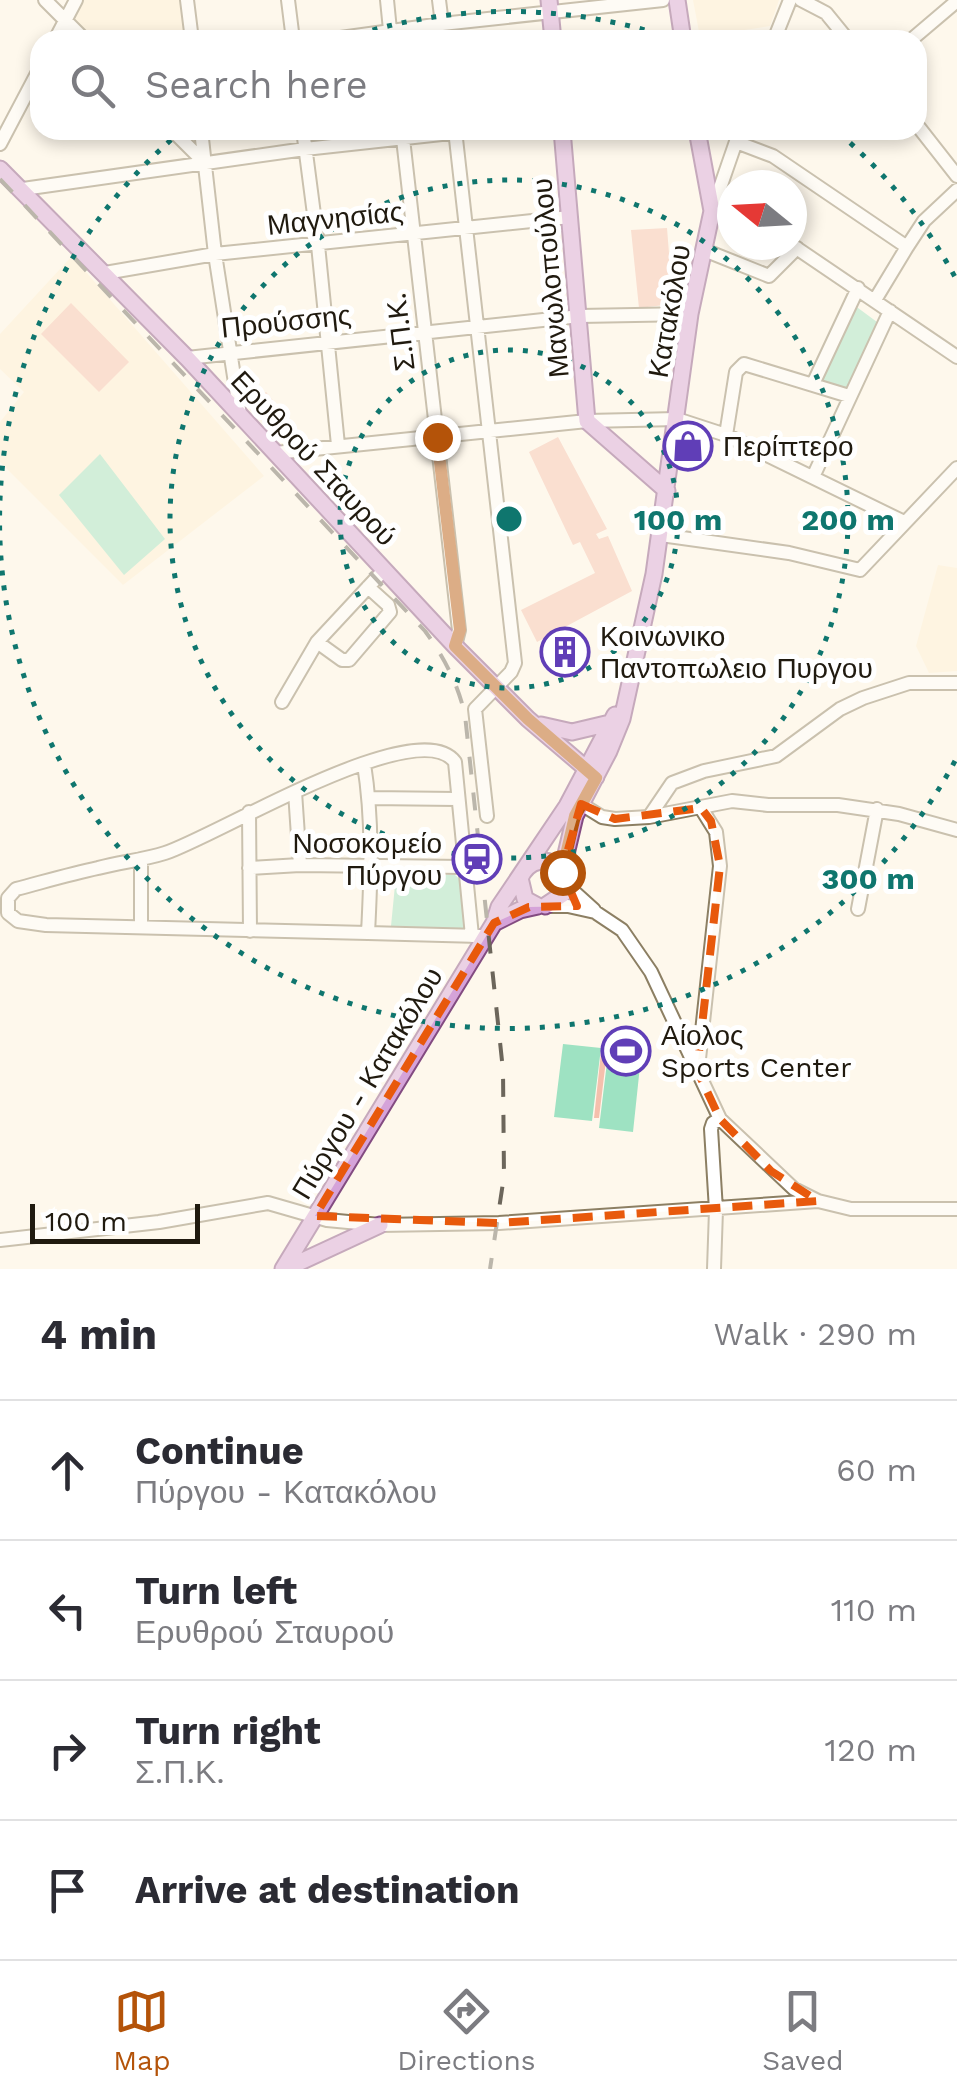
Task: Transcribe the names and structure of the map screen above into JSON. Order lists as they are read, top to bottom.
{
  "streets": {
    "main road": [
      "Μανωλοπούλου",
      "Κατακόλου",
      "Ερυθρού Σταυρού",
      "Πύργου - Κατακόλου"
    ],
    "street": ["Μαγνησίας", "Προύσσης", "Σ.Π.Κ."]
  },
  "crossings": [
    ["Μαγνησίας", "Μανωλοπούλου"],
    ["Μαγνησίας", "Σ.Π.Κ."],
    ["Μαγνησίας", "Ερυθρού Σταυρού"],
    ["Μανωλοπούλου", "Προύσσης"],
    ["Κατακόλου", "Προύσσης"],
    ["Κατακόλου", "Πύργου - Κατακόλου"],
    ["Προύσσης", "Σ.Π.Κ."],
    ["Προύσσης", "Ερυθρού Σταυρού"],
    ["Σ.Π.Κ.", "Ερυθρού Σταυρού"],
    ["Ερυθρού Σταυρού", "Πύργου - Κατακόλου"]
  ],
  "places": {
    "shop": ["Περίπτερο"],
    "building": ["Κοινωνικο Παντοπωλειο Πυργου"],
    "station": ["Νοσοκομείο Πύργου"],
    "sports": ["Αίολος Sports Center"]
  },
  "scale_bar": "100 m",
  "north": "left",
  "page": {
    "search": "Search here",
    "scale": "100 m",
    "heading": ["4 min", "Walk · 290 m"],
    "list": [
      ["Continue", "Πύργου - Κατακόλου", "60 m"],
      ["Turn left", "Ερυθρού Σταυρού", "110 m"],
      ["Turn right", "Σ.Π.Κ.", "120 m"],
      "Arrive at destination"
    ],
    "nav": ["Map", "Directions", "Saved"]
  },
  "rings": ["100 m", "200 m", "300 m"]
}
